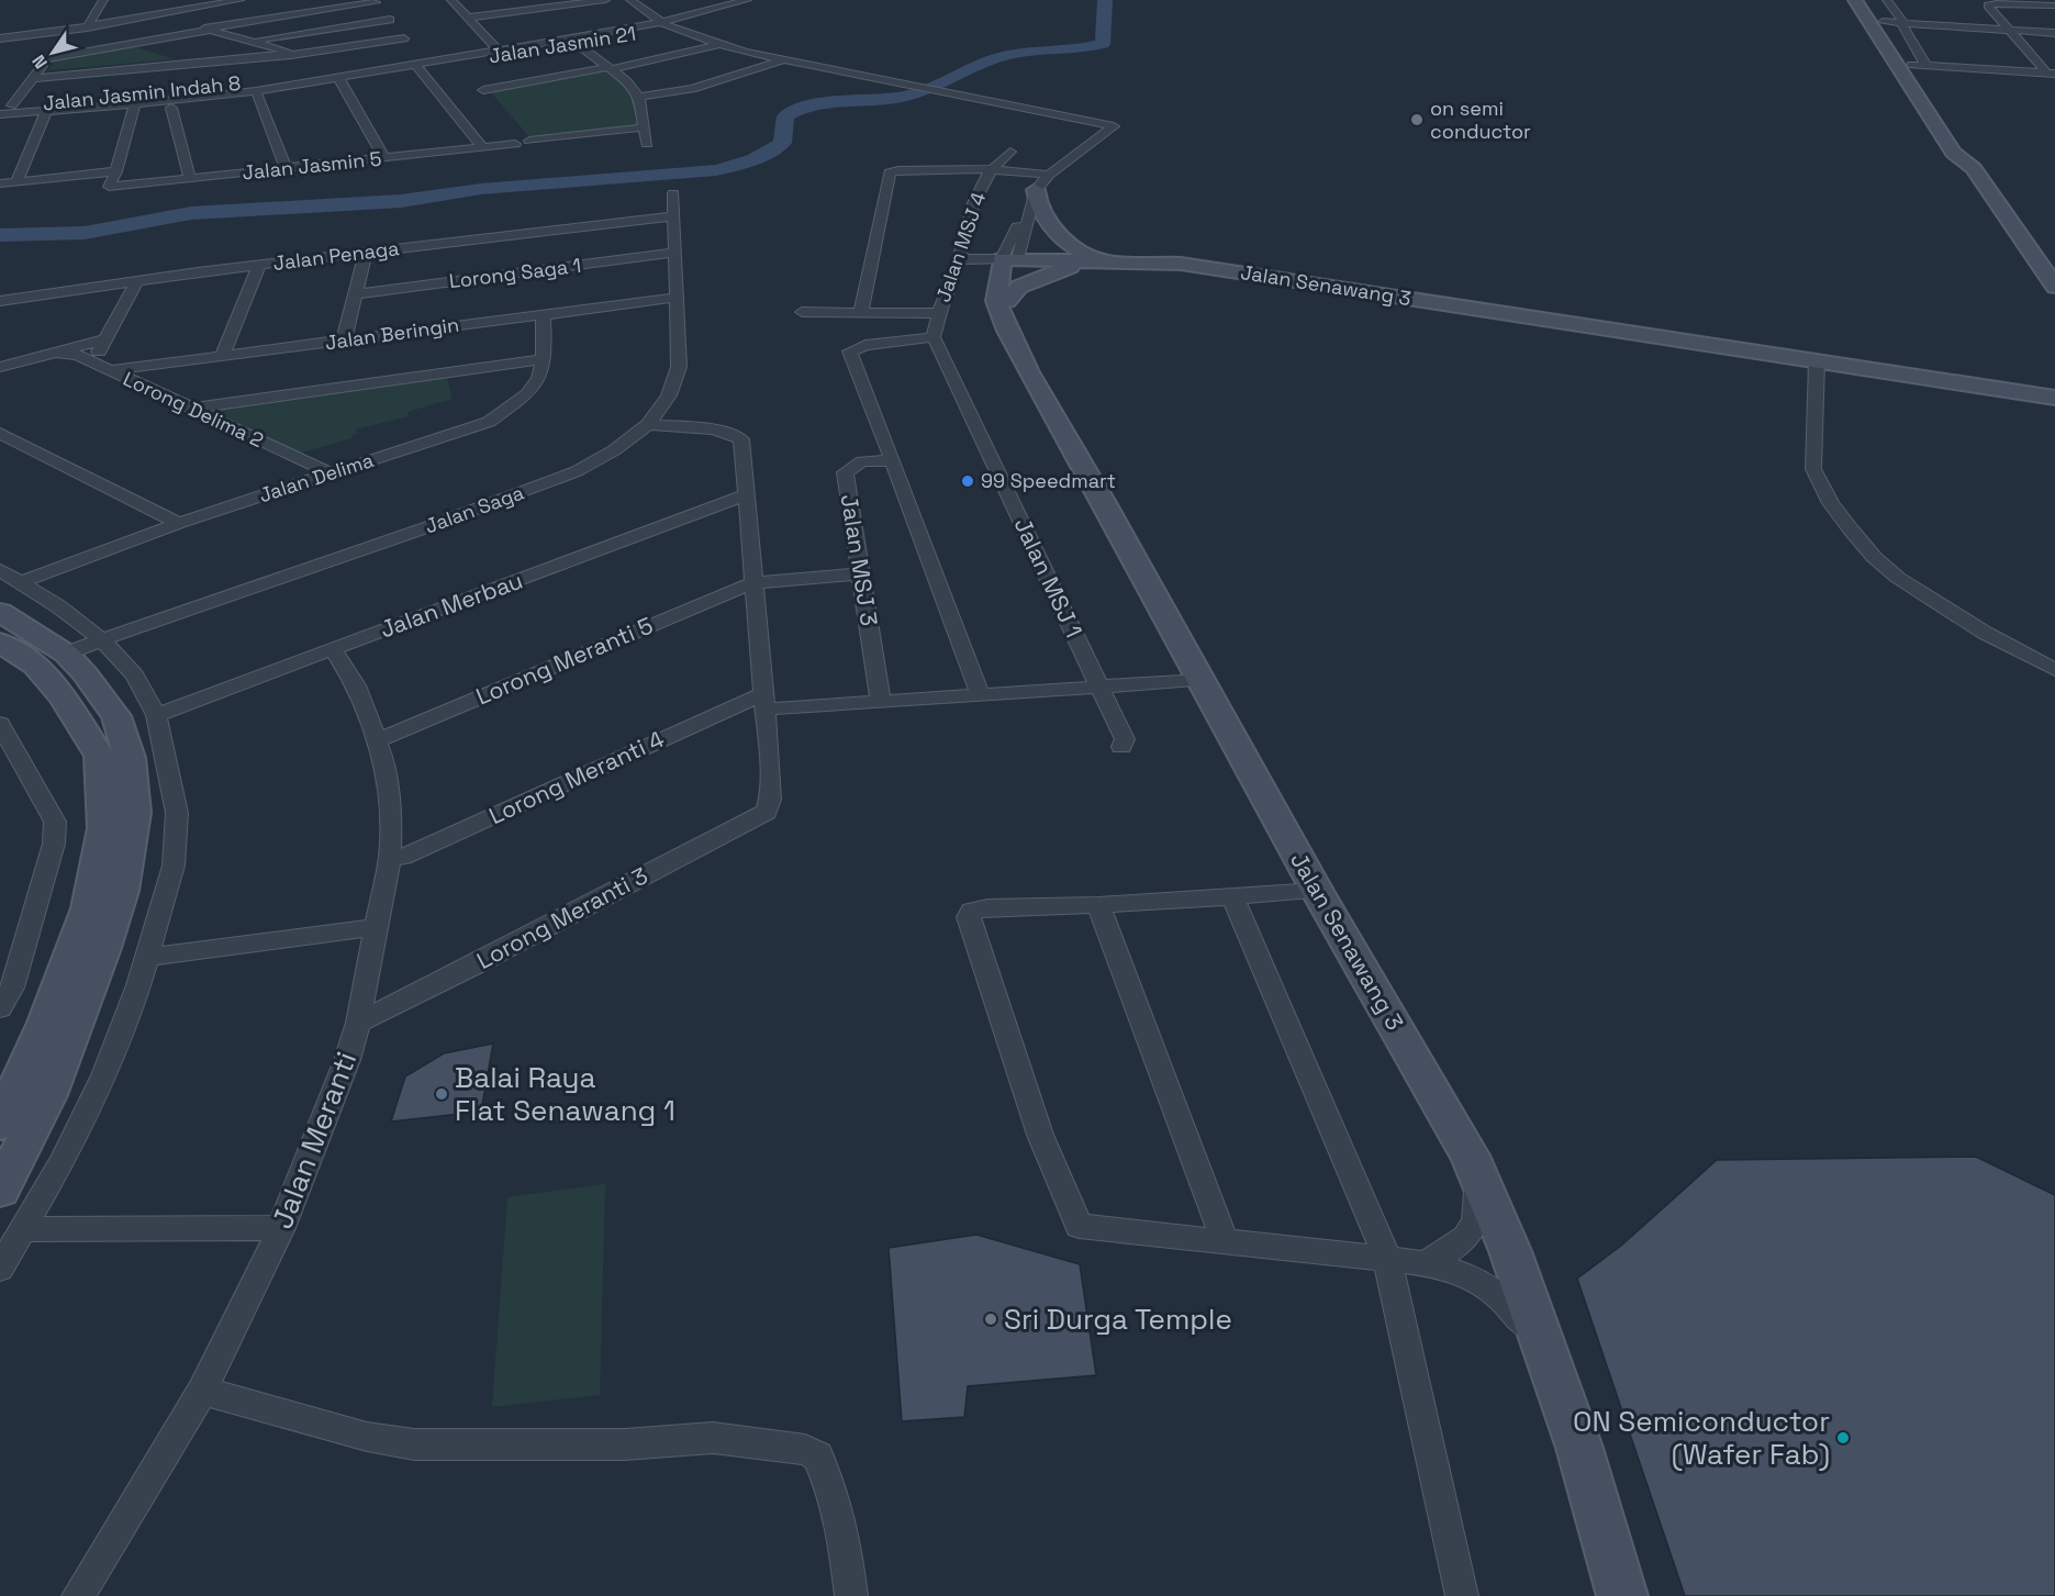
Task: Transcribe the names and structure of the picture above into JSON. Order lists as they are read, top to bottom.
{
  "streets": {
    "street": [
      "Jalan Jasmin 21",
      "Jalan Jasmin Indah 8",
      "Jalan Jasmin 5",
      "Jalan MSJ 4",
      "Jalan Penaga",
      "Lorong Saga 1",
      "Jalan Senawang 3",
      "Jalan Beringin",
      "Lorong Delima 2",
      "Jalan Delima",
      "Jalan Saga",
      "Jalan MSJ 3",
      "Jalan MSJ 1",
      "Jalan Merbau",
      "Lorong Meranti 5",
      "Lorong Meranti 4",
      "Lorong Meranti 3",
      "Jalan Meranti"
    ]
  },
  "crossings": [
    ["Jalan MSJ 4", "Jalan MSJ 1"],
    ["Jalan Penaga", "Jalan Saga"],
    ["Lorong Saga 1", "Jalan Saga"],
    ["Jalan Senawang 3", "Lorong Meranti 4"],
    ["Jalan Beringin", "Lorong Delima 2"],
    ["Jalan Beringin", "Jalan Delima"],
    ["Jalan Beringin", "Jalan Saga"],
    ["Lorong Delima 2", "Jalan Delima"],
    ["Jalan MSJ 3", "Lorong Meranti 5"],
    ["Jalan MSJ 3", "Lorong Meranti 4"],
    ["Jalan MSJ 1", "Lorong Meranti 4"],
    ["Jalan Merbau", "Jalan Meranti"],
    ["Lorong Meranti 5", "Jalan Meranti"],
    ["Lorong Meranti 4", "Lorong Meranti 3"],
    ["Lorong Meranti 4", "Jalan Meranti"],
    ["Lorong Meranti 3", "Jalan Meranti"]
  ],
  "places": [
    "on semi conductor",
    "99 Speedmart",
    "Balai Raya Flat Senawang 1",
    "Sri Durga Temple",
    "ON Semiconductor (Wafer Fab)"
  ],
  "north": "bottom left"
}
